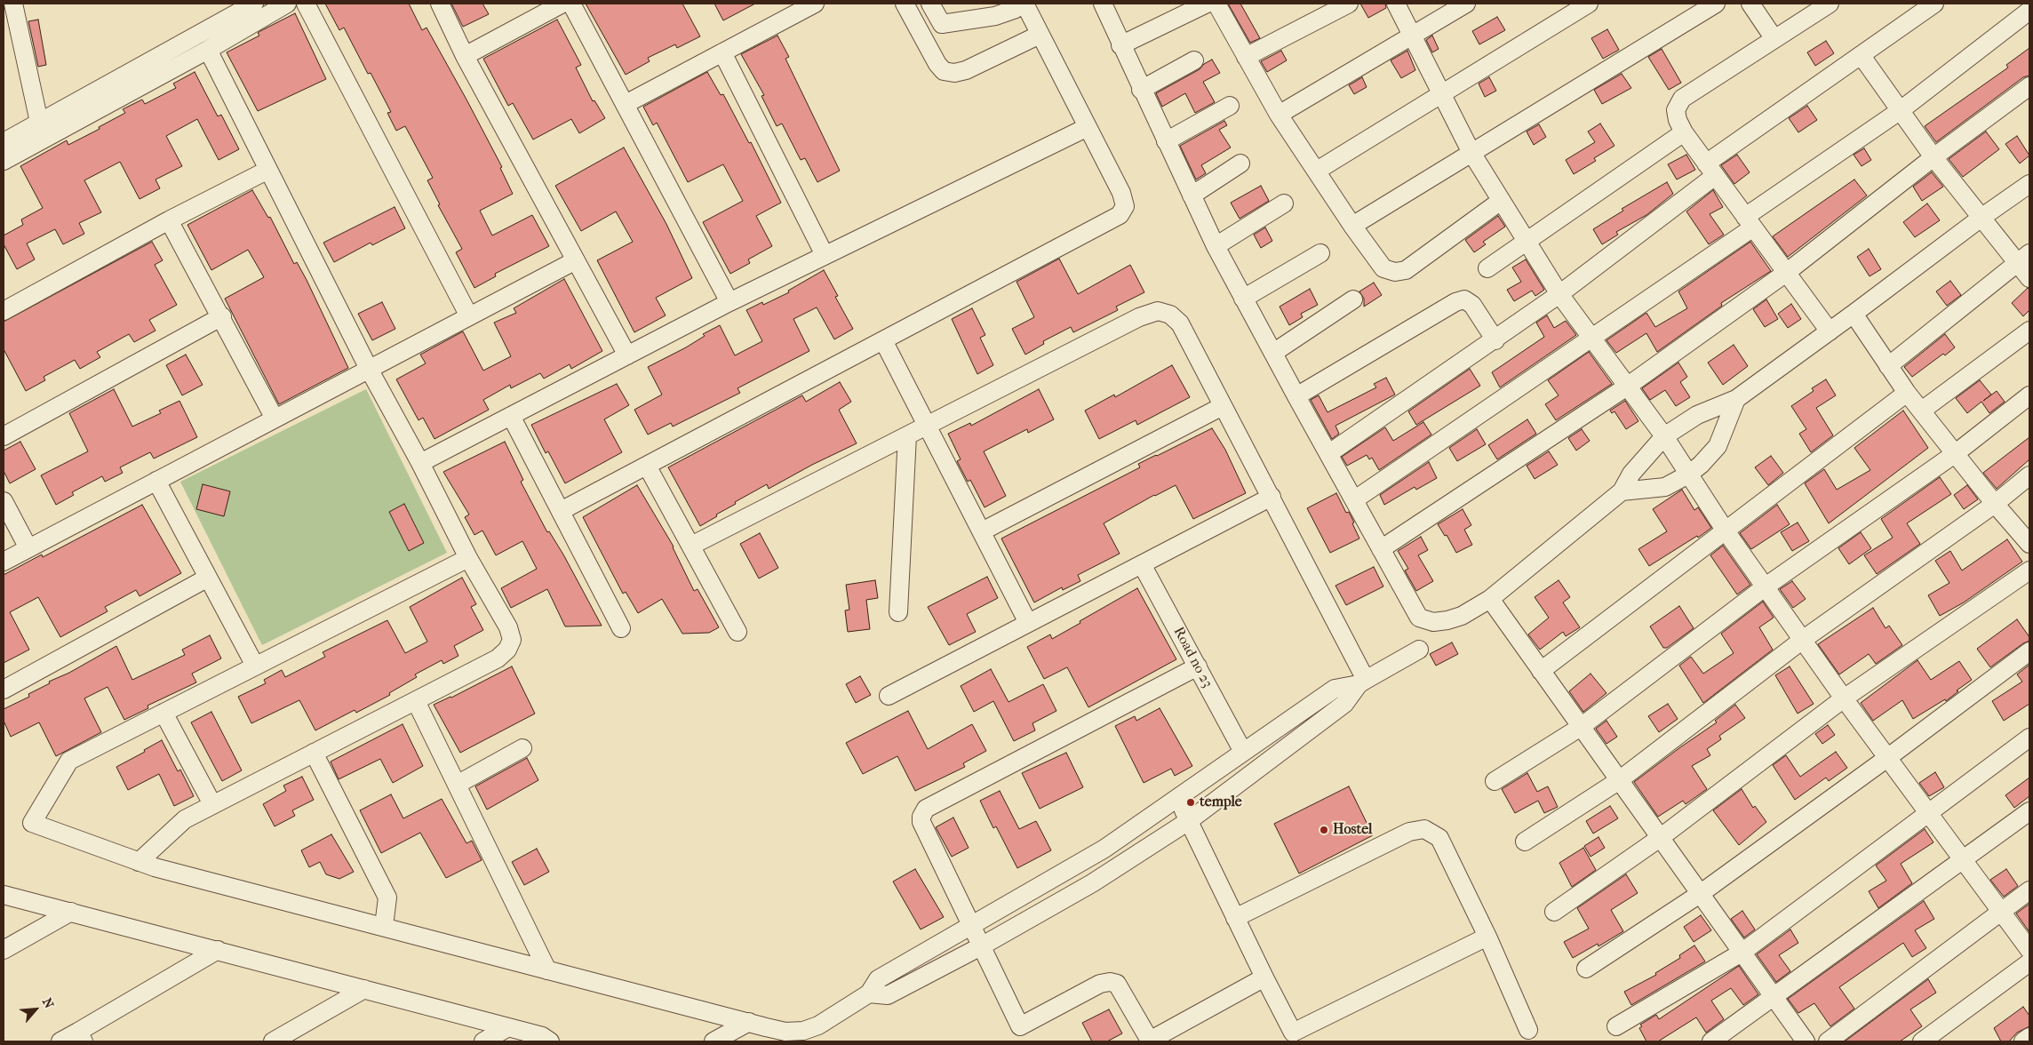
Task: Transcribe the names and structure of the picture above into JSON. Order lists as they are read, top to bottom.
{
  "streets": {
    "street": ["Road no 23"]
  },
  "places": ["temple", "Hostel"],
  "north": "top right"
}
